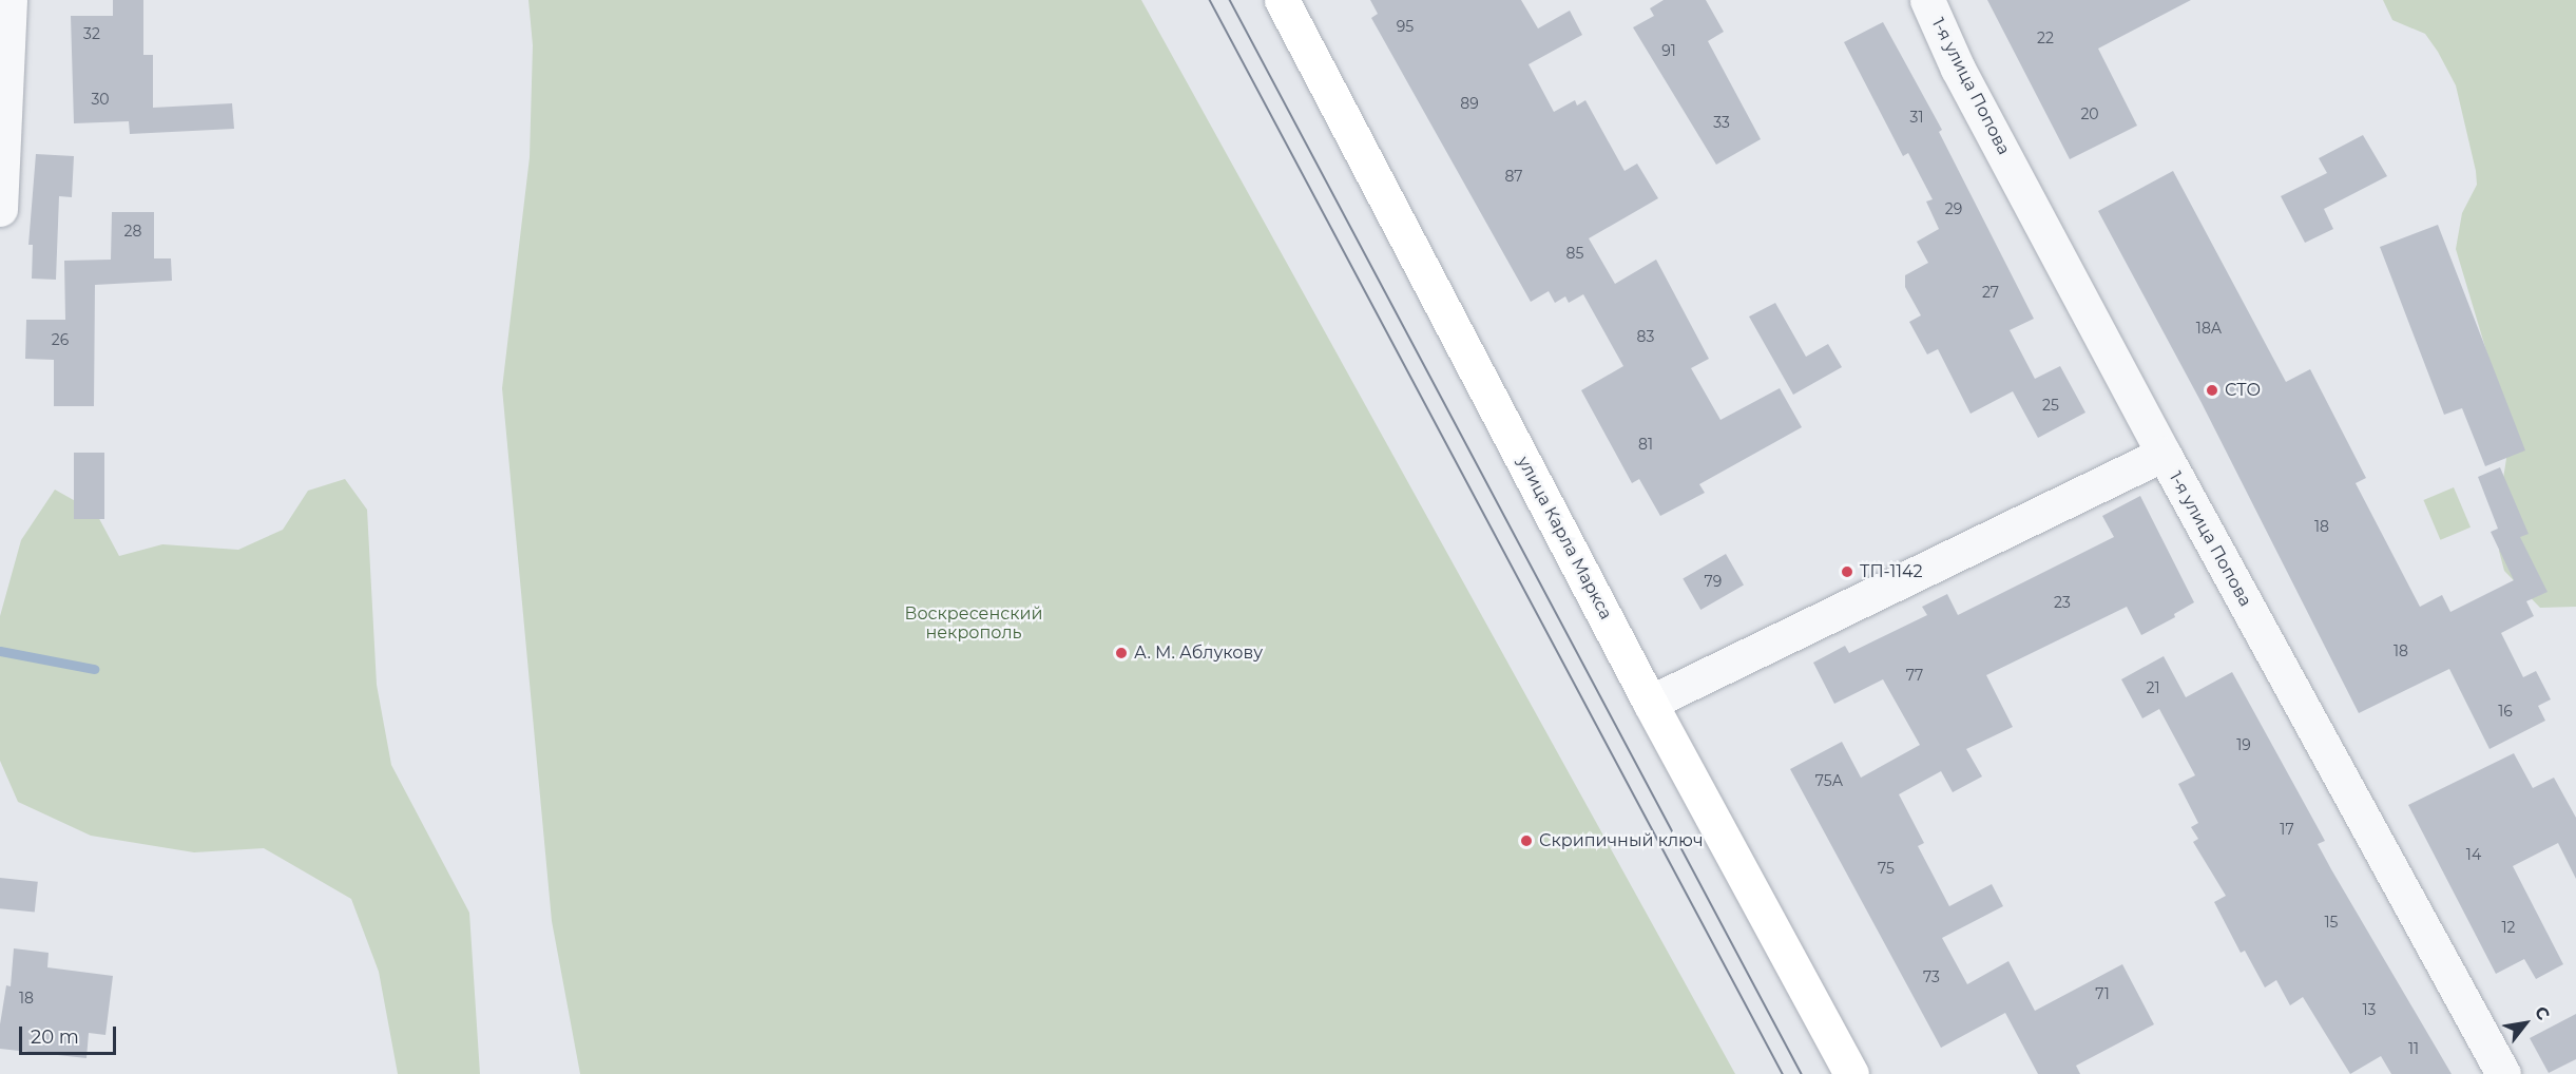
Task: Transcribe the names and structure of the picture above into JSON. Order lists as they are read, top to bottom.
{
  "streets": {
    "main road": ["улица Карла Маркса"],
    "street": ["1-я улица Попова"]
  },
  "parks": ["Воскресенский некрополь"],
  "places": [
    "СТО",
    "ТП-1142",
    "А. М. Аблукову",
    "Скрипичный ключ"
  ],
  "house_numbers": [
    "95",
    "32",
    "22",
    "91",
    "30",
    "89",
    "20",
    "31",
    "33",
    "87",
    "29",
    "28",
    "85",
    "27",
    "18А",
    "83",
    "26",
    "25",
    "81",
    "18",
    "79",
    "23",
    "18",
    "77",
    "21",
    "16",
    "19",
    "75А",
    "17",
    "14",
    "75",
    "15",
    "12",
    "73",
    "71",
    "18",
    "13",
    "11"
  ],
  "scale_bar": "20 m",
  "north": "top right"
}
